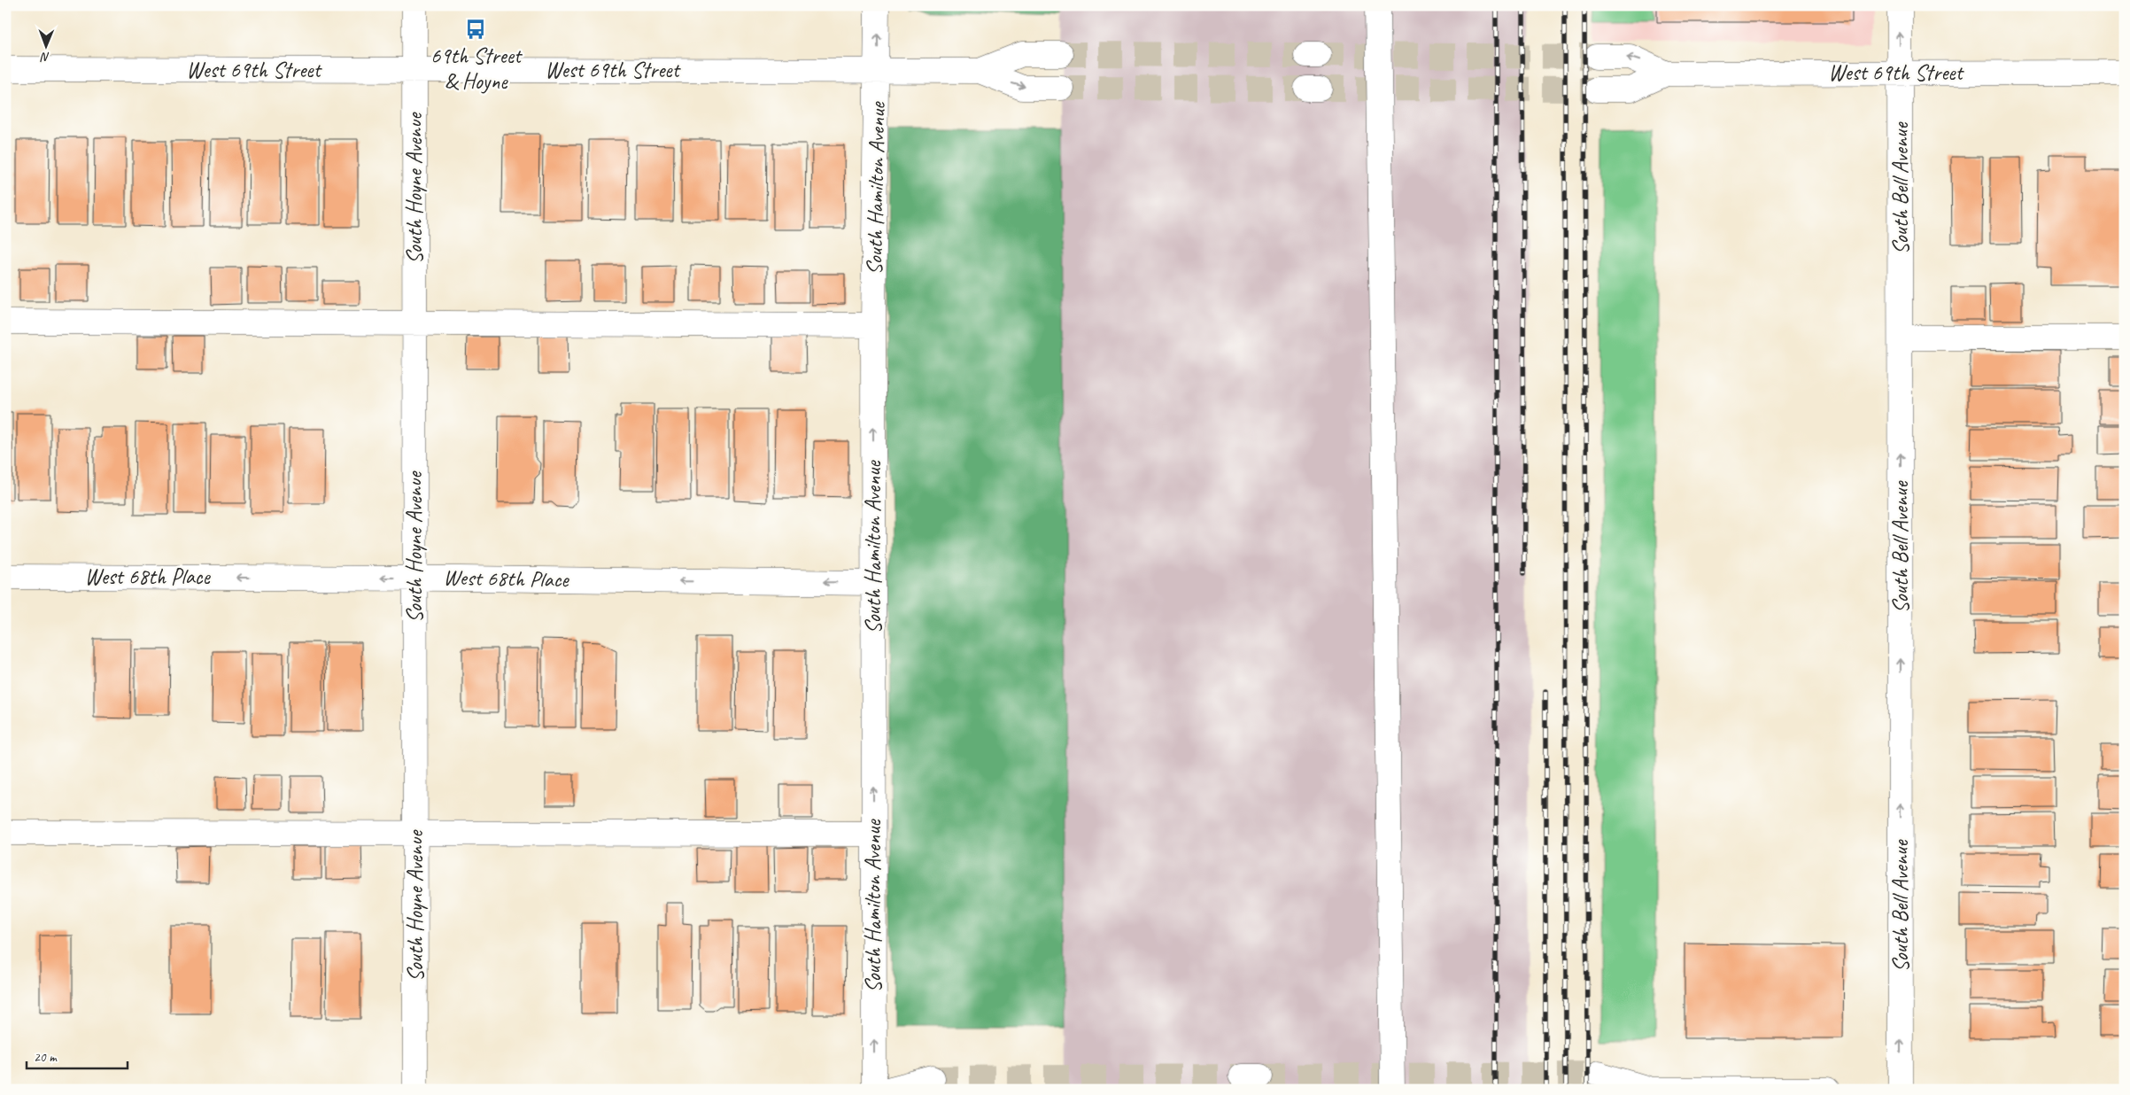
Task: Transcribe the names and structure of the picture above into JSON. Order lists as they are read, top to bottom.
{
  "streets": {
    "street": [
      "West 69th Street",
      "South Hoyne Avenue",
      "South Hamilton Avenue",
      "South Bell Avenue",
      "West 68th Place"
    ]
  },
  "crossings": [
    ["West 69th Street", "South Hoyne Avenue"],
    ["West 69th Street", "South Hamilton Avenue"],
    ["West 69th Street", "South Bell Avenue"],
    ["South Hoyne Avenue", "West 68th Place"],
    ["South Hamilton Avenue", "West 68th Place"]
  ],
  "one_way": ["South Hamilton Avenue", "South Bell Avenue", "West 68th Place"],
  "places": {
    "bus stop": ["69th Street & Hoyne"]
  },
  "scale_bar": "20 m",
  "north": "bottom"
}
